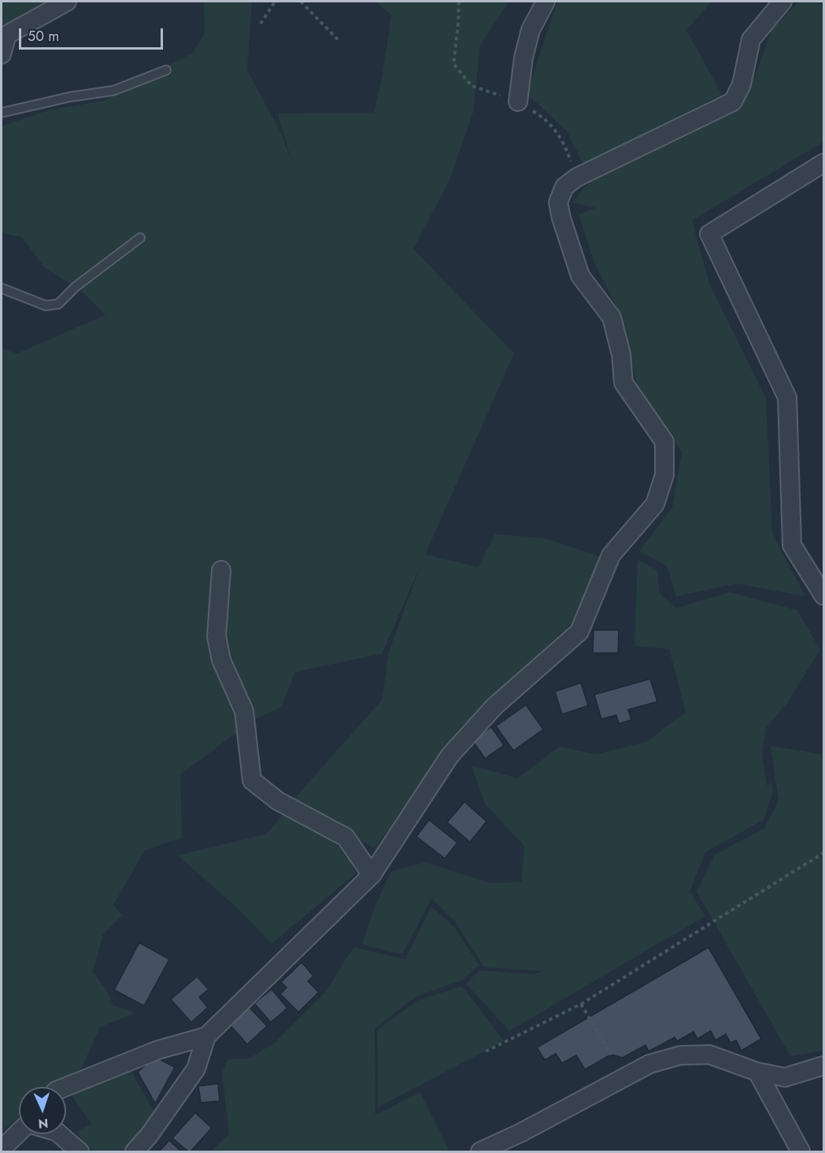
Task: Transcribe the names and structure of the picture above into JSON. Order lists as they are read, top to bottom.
{
  "scale_bar": "50 m",
  "north": "bottom"
}
